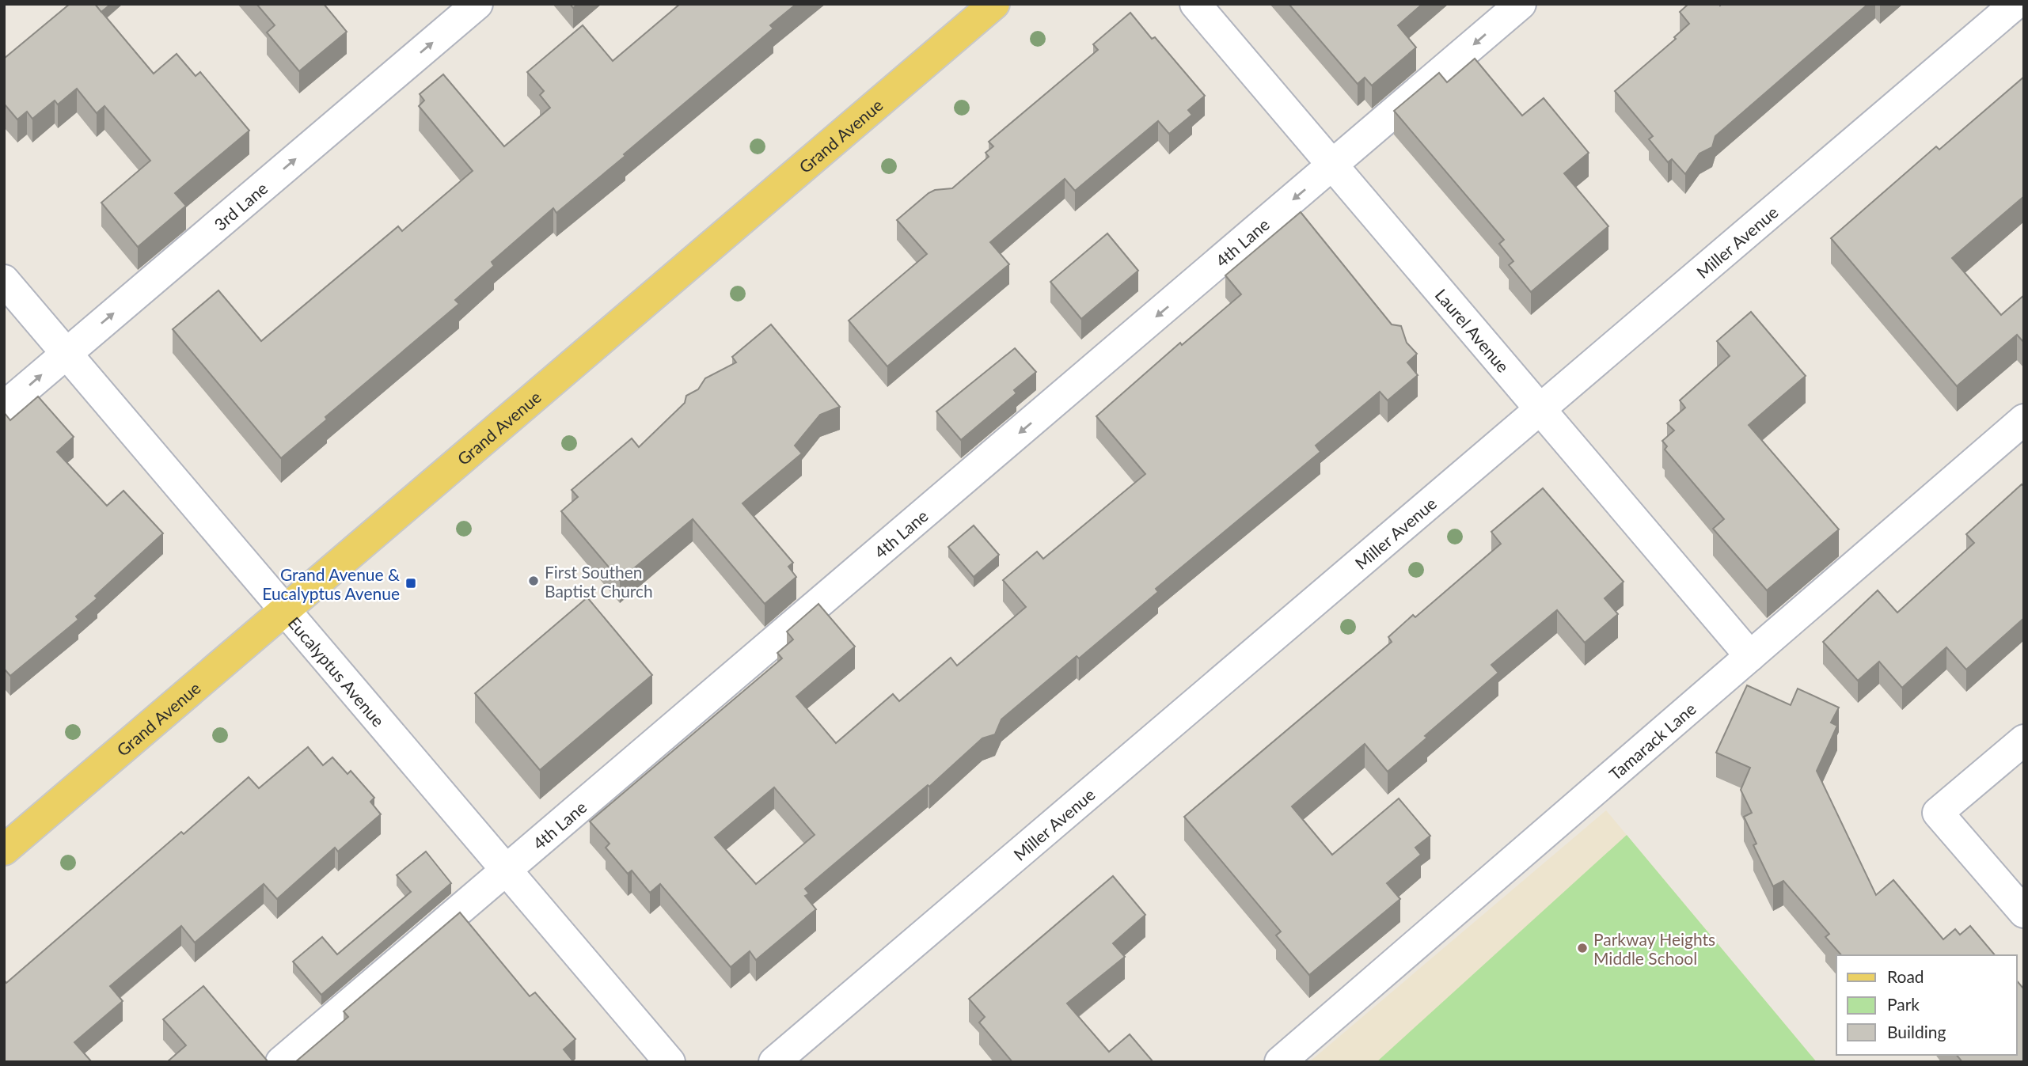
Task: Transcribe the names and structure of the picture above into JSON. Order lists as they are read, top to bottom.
{
  "streets": {
    "main road": ["Grand Avenue"],
    "street": [
      "3rd Lane",
      "Miller Avenue",
      "4th Lane",
      "Laurel Avenue",
      "Eucalyptus Avenue",
      "Tamarack Lane"
    ]
  },
  "crossings": [
    ["Grand Avenue", "Eucalyptus Avenue"],
    ["3rd Lane", "Eucalyptus Avenue"],
    ["Miller Avenue", "Laurel Avenue"],
    ["4th Lane", "Laurel Avenue"],
    ["4th Lane", "Eucalyptus Avenue"],
    ["Laurel Avenue", "Tamarack Lane"]
  ],
  "one_way": ["3rd Lane", "4th Lane"],
  "places": {
    "other": ["First Southen Baptist Church", "Parkway Heights Middle School"],
    "transit": ["Grand Avenue & Eucalyptus Avenue"]
  },
  "legend": ["Road", "Park", "Building"]
}
